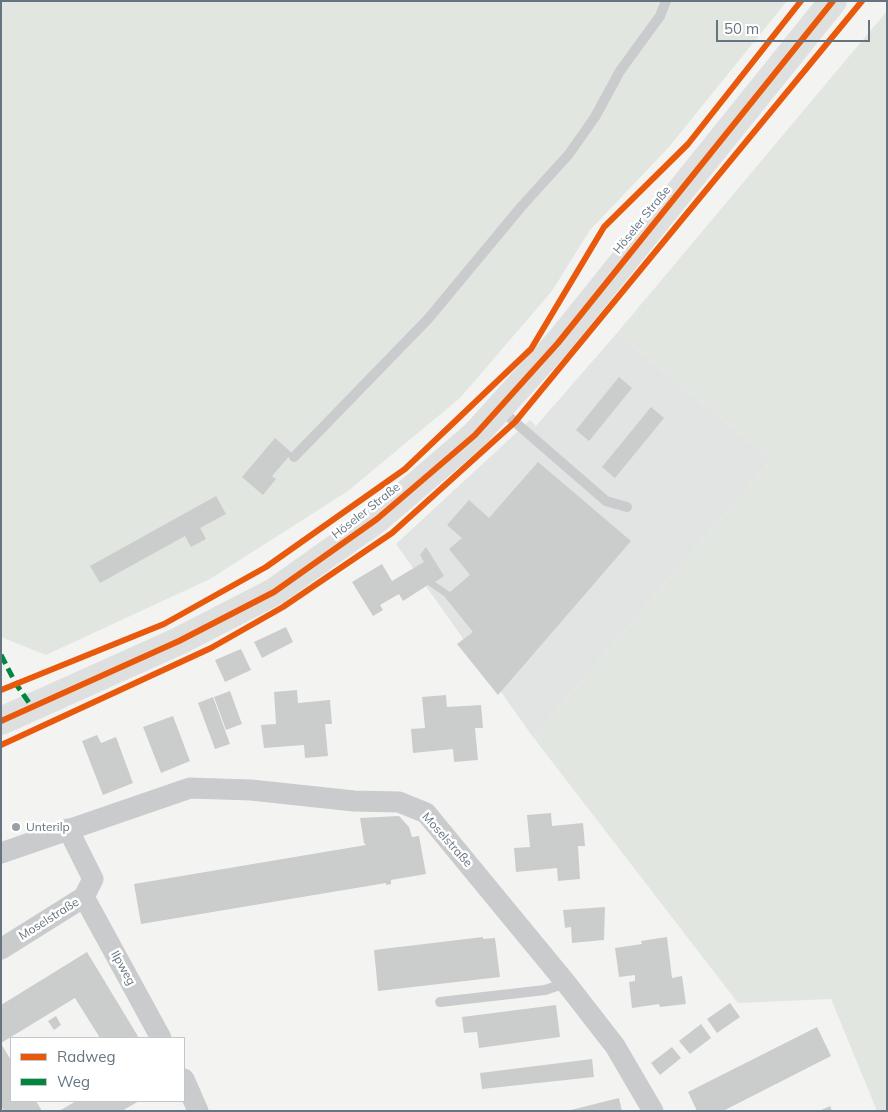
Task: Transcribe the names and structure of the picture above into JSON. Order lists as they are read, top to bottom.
{
  "streets": {
    "main road": ["Höseler Straße"],
    "street": ["Moselstraße", "Ilpweg"]
  },
  "crossings": [
    ["Moselstraße", "Ilpweg"]
  ],
  "places": ["Unterilp"],
  "legend": ["Radweg", "Weg"],
  "scale_bar": "50 m"
}
